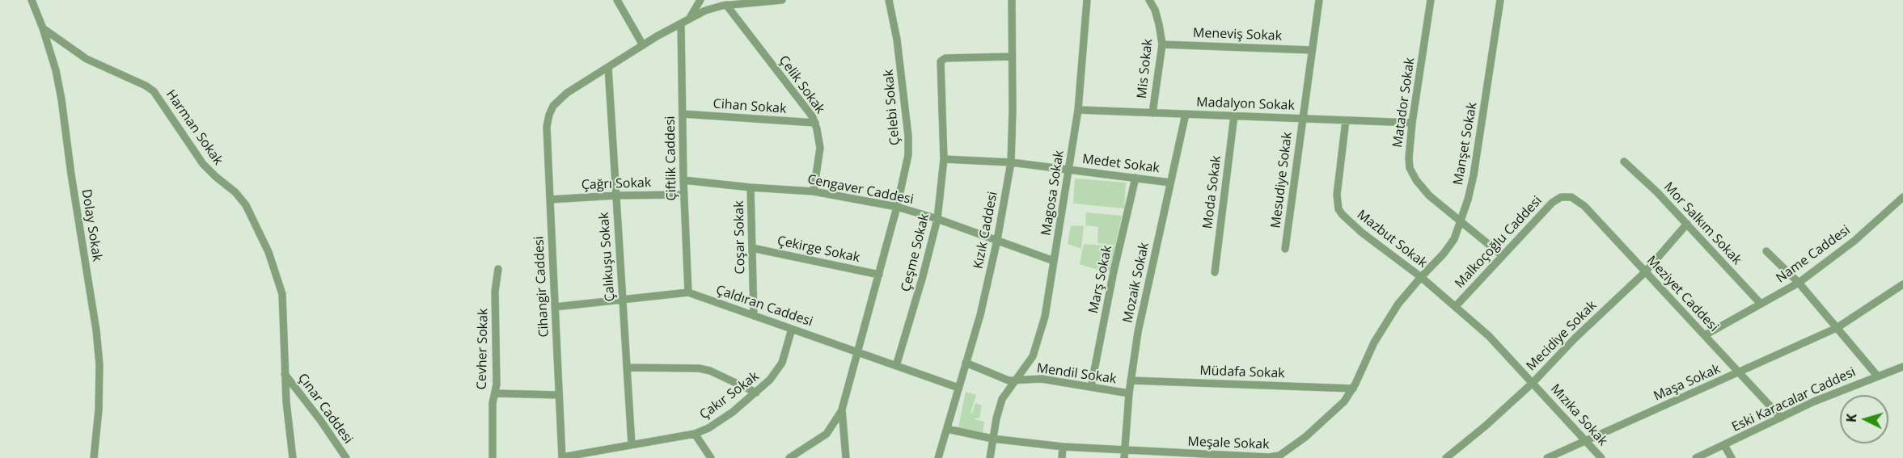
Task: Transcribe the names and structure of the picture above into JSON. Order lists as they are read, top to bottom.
{
  "streets": {
    "street": [
      "Meneviş Sokak",
      "Mis Sokak",
      "Çelik Sokak",
      "Matador Sokak",
      "Madalyon Sokak",
      "Cihan Sokak",
      "Çelebi Sokak",
      "Harman Sokak",
      "Manşet Sokak",
      "Çiftlik Caddesi",
      "Medet Sokak",
      "Mesudiye Sokak",
      "Çağrı Sokak",
      "Cengaver Caddesi",
      "Moda Sokak",
      "Magosa Sokak",
      "Mor Salkım Sokak",
      "Dolay Sokak",
      "Kızık Caddesi",
      "Coşar Sokak",
      "Mazbut Sokak",
      "Malkoçoğlu Caddesi",
      "Çekirge Sokak",
      "Çeşme Sokak",
      "Name Caddesi",
      "Çalıkuşu Sokak",
      "Marş Sokak",
      "Mozaik Sokak",
      "Cihangir Caddesi",
      "Meziyet Caddesi",
      "Çaldıran Caddesi",
      "Mecidiye Sokak",
      "Cevher Sokak",
      "Müdafa Sokak",
      "Mendil Sokak",
      "Maşa Sokak",
      "Çakır Sokak",
      "Eski Karacalar Caddesi",
      "Çınar Caddesi",
      "Mızıka Sokak",
      "Meşale Sokak"
    ]
  },
  "crossings": [
    ["Meneviş Sokak", "Mis Sokak"],
    ["Meneviş Sokak", "Mesudiye Sokak"],
    ["Mis Sokak", "Madalyon Sokak"],
    ["Çelik Sokak", "Cihan Sokak"],
    ["Çelik Sokak", "Cengaver Caddesi"],
    ["Matador Sokak", "Madalyon Sokak"],
    ["Matador Sokak", "Manşet Sokak"],
    ["Matador Sokak", "Malkoçoğlu Caddesi"],
    ["Madalyon Sokak", "Mesudiye Sokak"],
    ["Madalyon Sokak", "Moda Sokak"],
    ["Madalyon Sokak", "Magosa Sokak"],
    ["Madalyon Sokak", "Mazbut Sokak"],
    ["Madalyon Sokak", "Mozaik Sokak"],
    ["Cihan Sokak", "Çiftlik Caddesi"],
    ["Çelebi Sokak", "Cengaver Caddesi"],
    ["Çelebi Sokak", "Çekirge Sokak"],
    ["Çelebi Sokak", "Çaldıran Caddesi"],
    ["Harman Sokak", "Dolay Sokak"],
    ["Harman Sokak", "Çınar Caddesi"],
    ["Manşet Sokak", "Mazbut Sokak"],
    ["Manşet Sokak", "Meşale Sokak"],
    ["Çiftlik Caddesi", "Çağrı Sokak"],
    ["Çiftlik Caddesi", "Cengaver Caddesi"],
    ["Çiftlik Caddesi", "Çaldıran Caddesi"],
    ["Medet Sokak", "Magosa Sokak"],
    ["Medet Sokak", "Kızık Caddesi"],
    ["Medet Sokak", "Çeşme Sokak"],
    ["Medet Sokak", "Marş Sokak"],
    ["Medet Sokak", "Mozaik Sokak"],
    ["Çağrı Sokak", "Çalıkuşu Sokak"],
    ["Çağrı Sokak", "Cihangir Caddesi"],
    ["Cengaver Caddesi", "Magosa Sokak"],
    ["Cengaver Caddesi", "Kızık Caddesi"],
    ["Cengaver Caddesi", "Coşar Sokak"],
    ["Cengaver Caddesi", "Çeşme Sokak"],
    ["Magosa Sokak", "Mendil Sokak"],
    ["Magosa Sokak", "Meşale Sokak"],
    ["Mor Salkım Sokak", "Name Caddesi"],
    ["Mor Salkım Sokak", "Mecidiye Sokak"],
    ["Kızık Caddesi", "Çeşme Sokak"],
    ["Kızık Caddesi", "Çaldıran Caddesi"],
    ["Kızık Caddesi", "Mendil Sokak"],
    ["Kızık Caddesi", "Meşale Sokak"],
    ["Coşar Sokak", "Çekirge Sokak"],
    ["Coşar Sokak", "Çaldıran Caddesi"],
    ["Mazbut Sokak", "Malkoçoğlu Caddesi"],
    ["Mazbut Sokak", "Mızıka Sokak"],
    ["Mazbut Sokak", "Meşale Sokak"],
    ["Malkoçoğlu Caddesi", "Meziyet Caddesi"],
    ["Malkoçoğlu Caddesi", "Mızıka Sokak"],
    ["Çeşme Sokak", "Çaldıran Caddesi"],
    ["Name Caddesi", "Meziyet Caddesi"],
    ["Çalıkuşu Sokak", "Cihangir Caddesi"],
    ["Çalıkuşu Sokak", "Çaldıran Caddesi"],
    ["Çalıkuşu Sokak", "Çakır Sokak"],
    ["Marş Sokak", "Mendil Sokak"],
    ["Mozaik Sokak", "Müdafa Sokak"],
    ["Mozaik Sokak", "Mendil Sokak"],
    ["Mozaik Sokak", "Meşale Sokak"],
    ["Cihangir Caddesi", "Çaldıran Caddesi"],
    ["Cihangir Caddesi", "Çakır Sokak"],
    ["Meziyet Caddesi", "Mecidiye Sokak"],
    ["Meziyet Caddesi", "Maşa Sokak"],
    ["Meziyet Caddesi", "Eski Karacalar Caddesi"],
    ["Çaldıran Caddesi", "Çakır Sokak"],
    ["Mecidiye Sokak", "Mızıka Sokak"],
    ["Müdafa Sokak", "Meşale Sokak"],
    ["Maşa Sokak", "Mızıka Sokak"]
  ],
  "north": "left"
}
